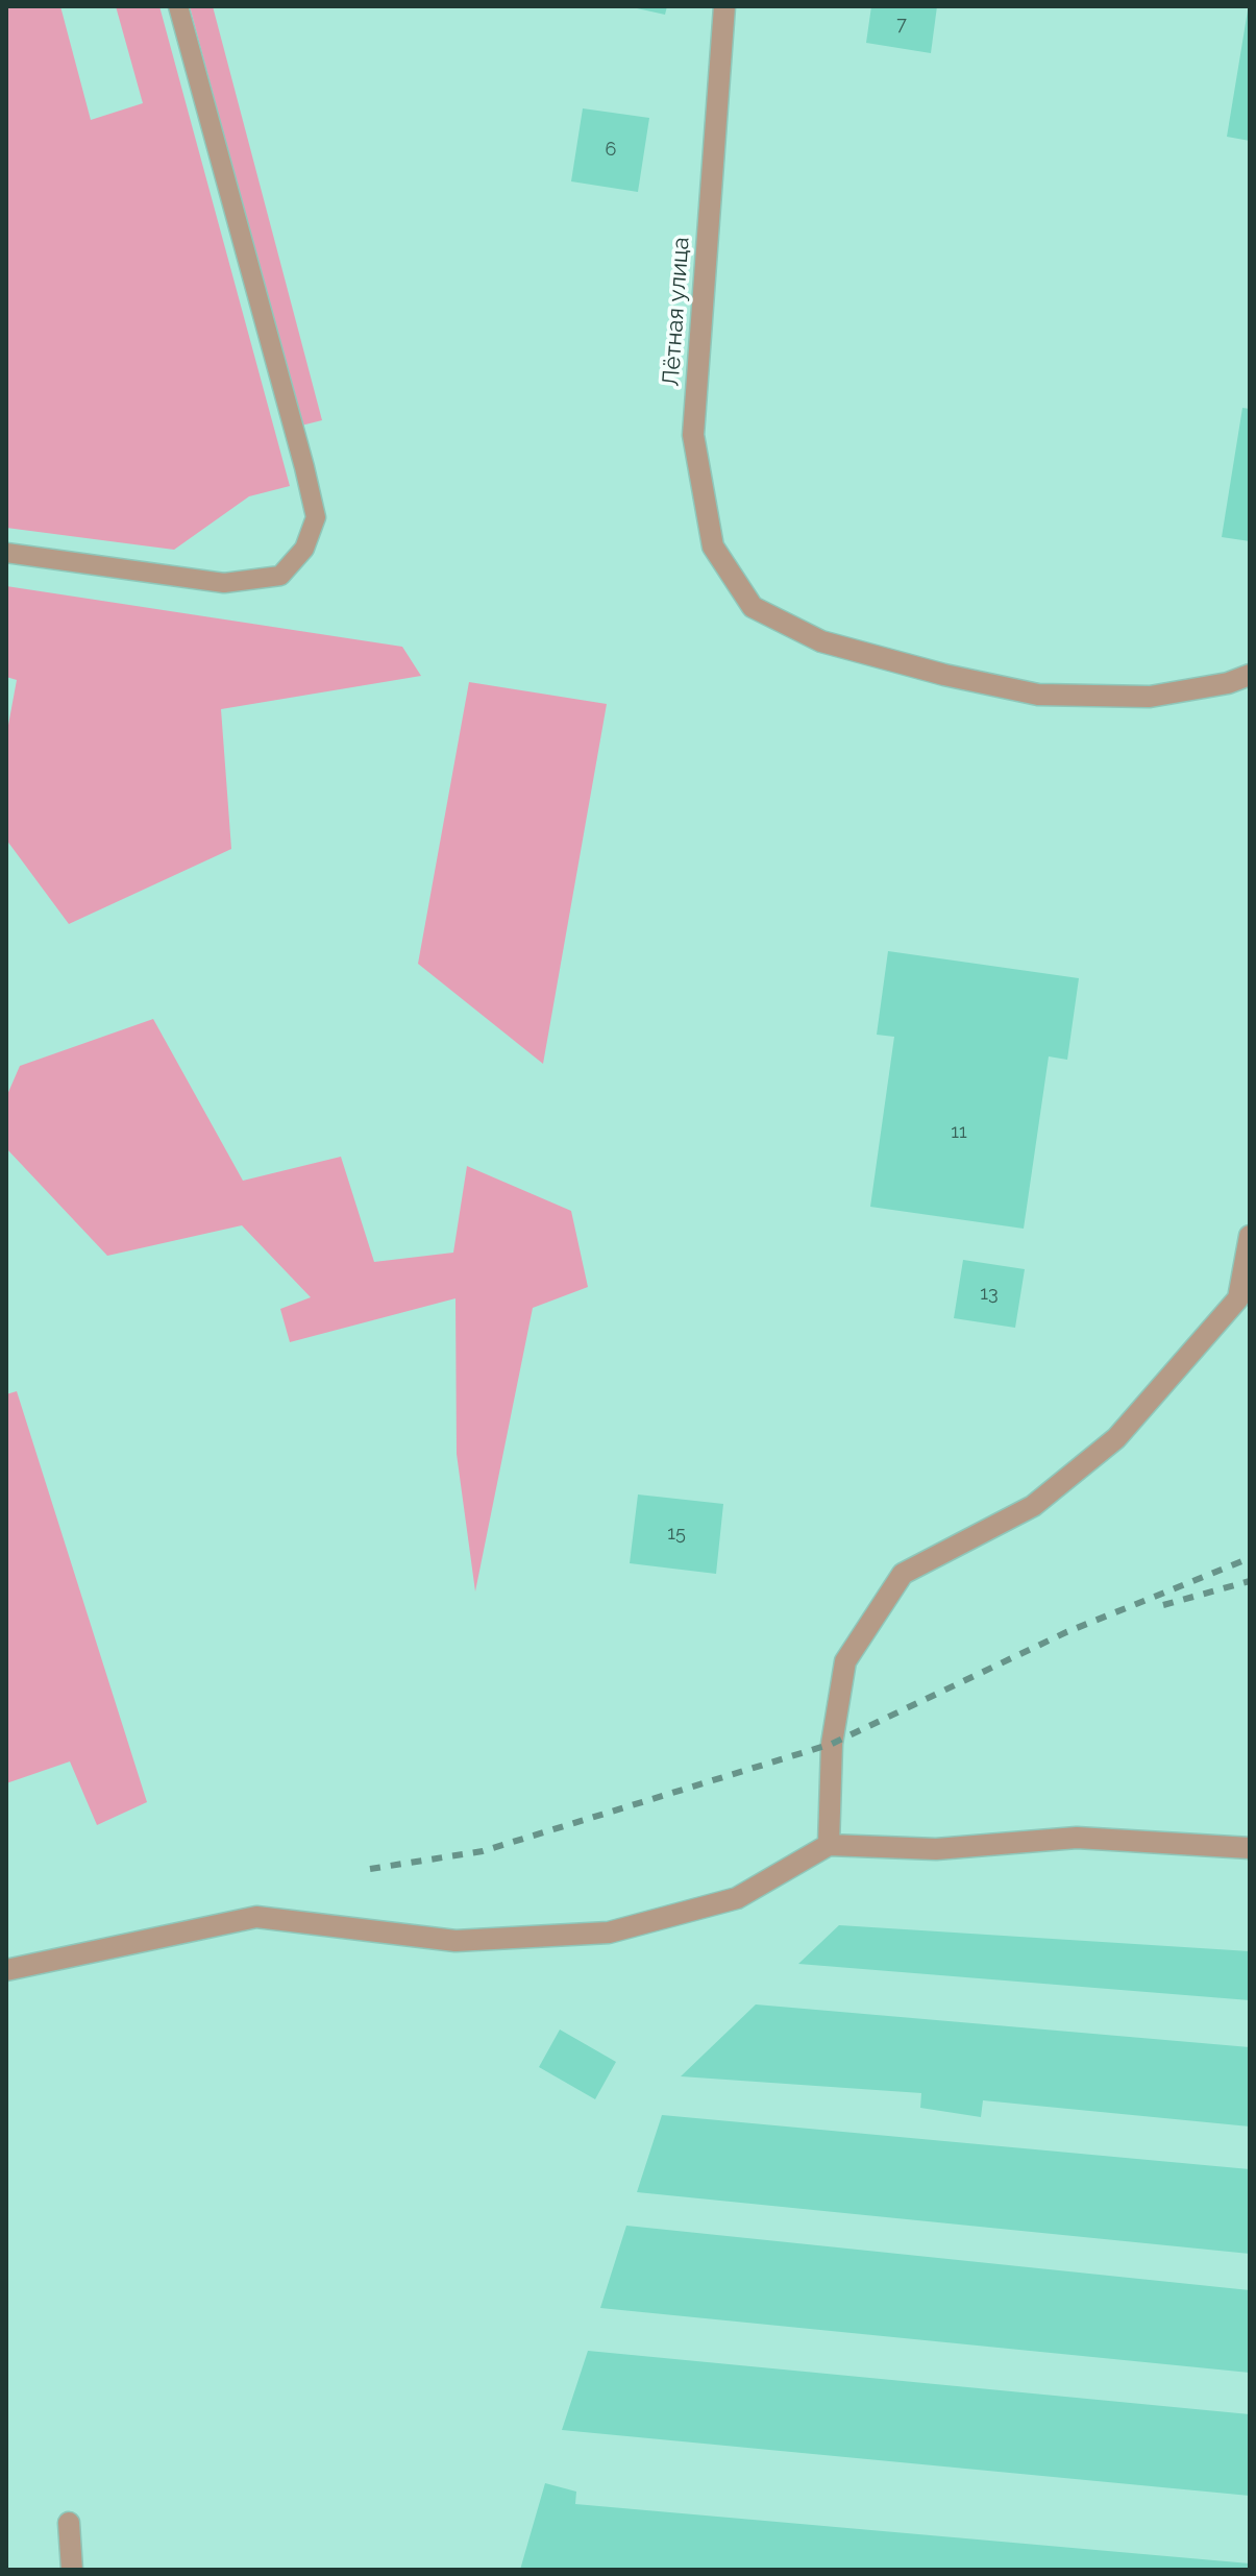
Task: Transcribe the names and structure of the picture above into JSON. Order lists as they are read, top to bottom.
{
  "streets": {
    "street": ["Лётная улица"]
  },
  "house_numbers": [
    "7",
    "6",
    "11",
    "13",
    "15"
  ]
}
